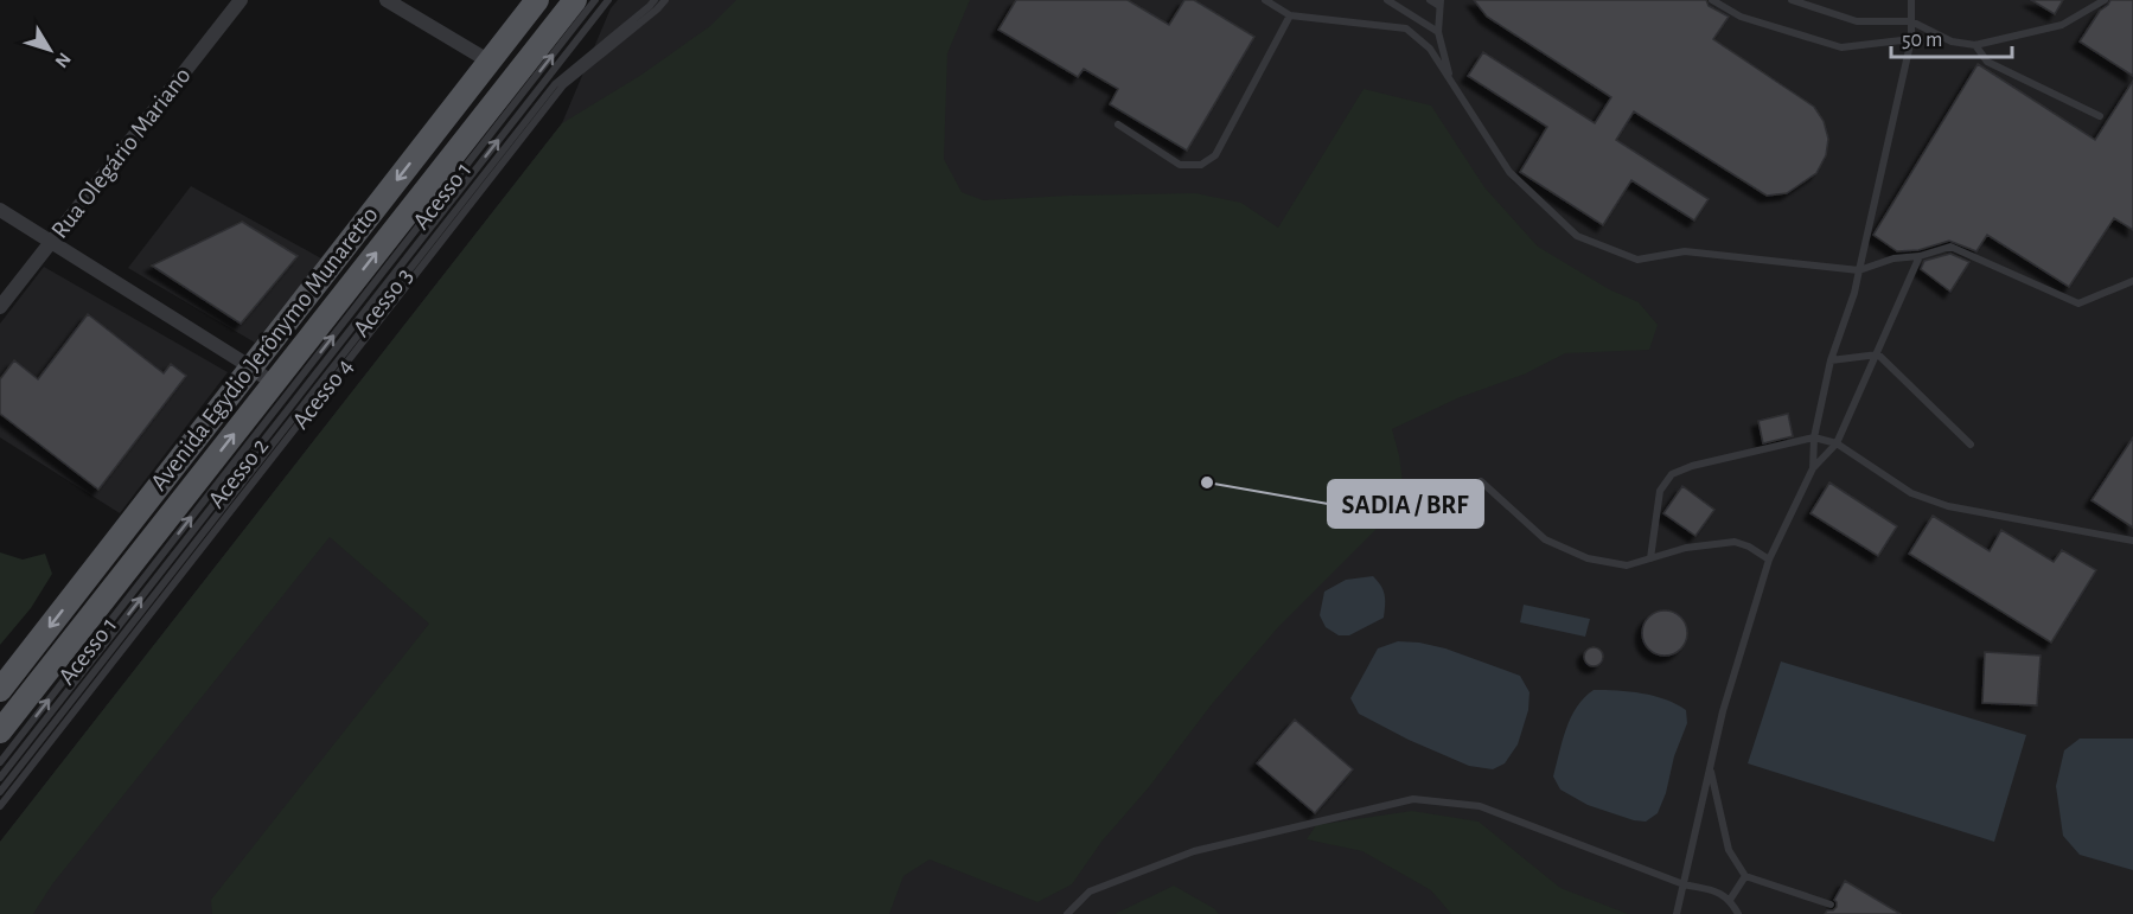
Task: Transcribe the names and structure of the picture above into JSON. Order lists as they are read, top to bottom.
{
  "streets": {
    "main road": ["Avenida Egydio Jerônymo Munaretto"],
    "street": ["Rua Olegário Mariano"],
    "lane": [
      "Acesso 1",
      "Acesso 3",
      "Acesso 4",
      "Acesso 2"
    ]
  },
  "one_way": ["Acesso 1", "Acesso 2"],
  "places": ["SADIA / BRF"],
  "scale_bar": "50 m",
  "north": "bottom right"
}
